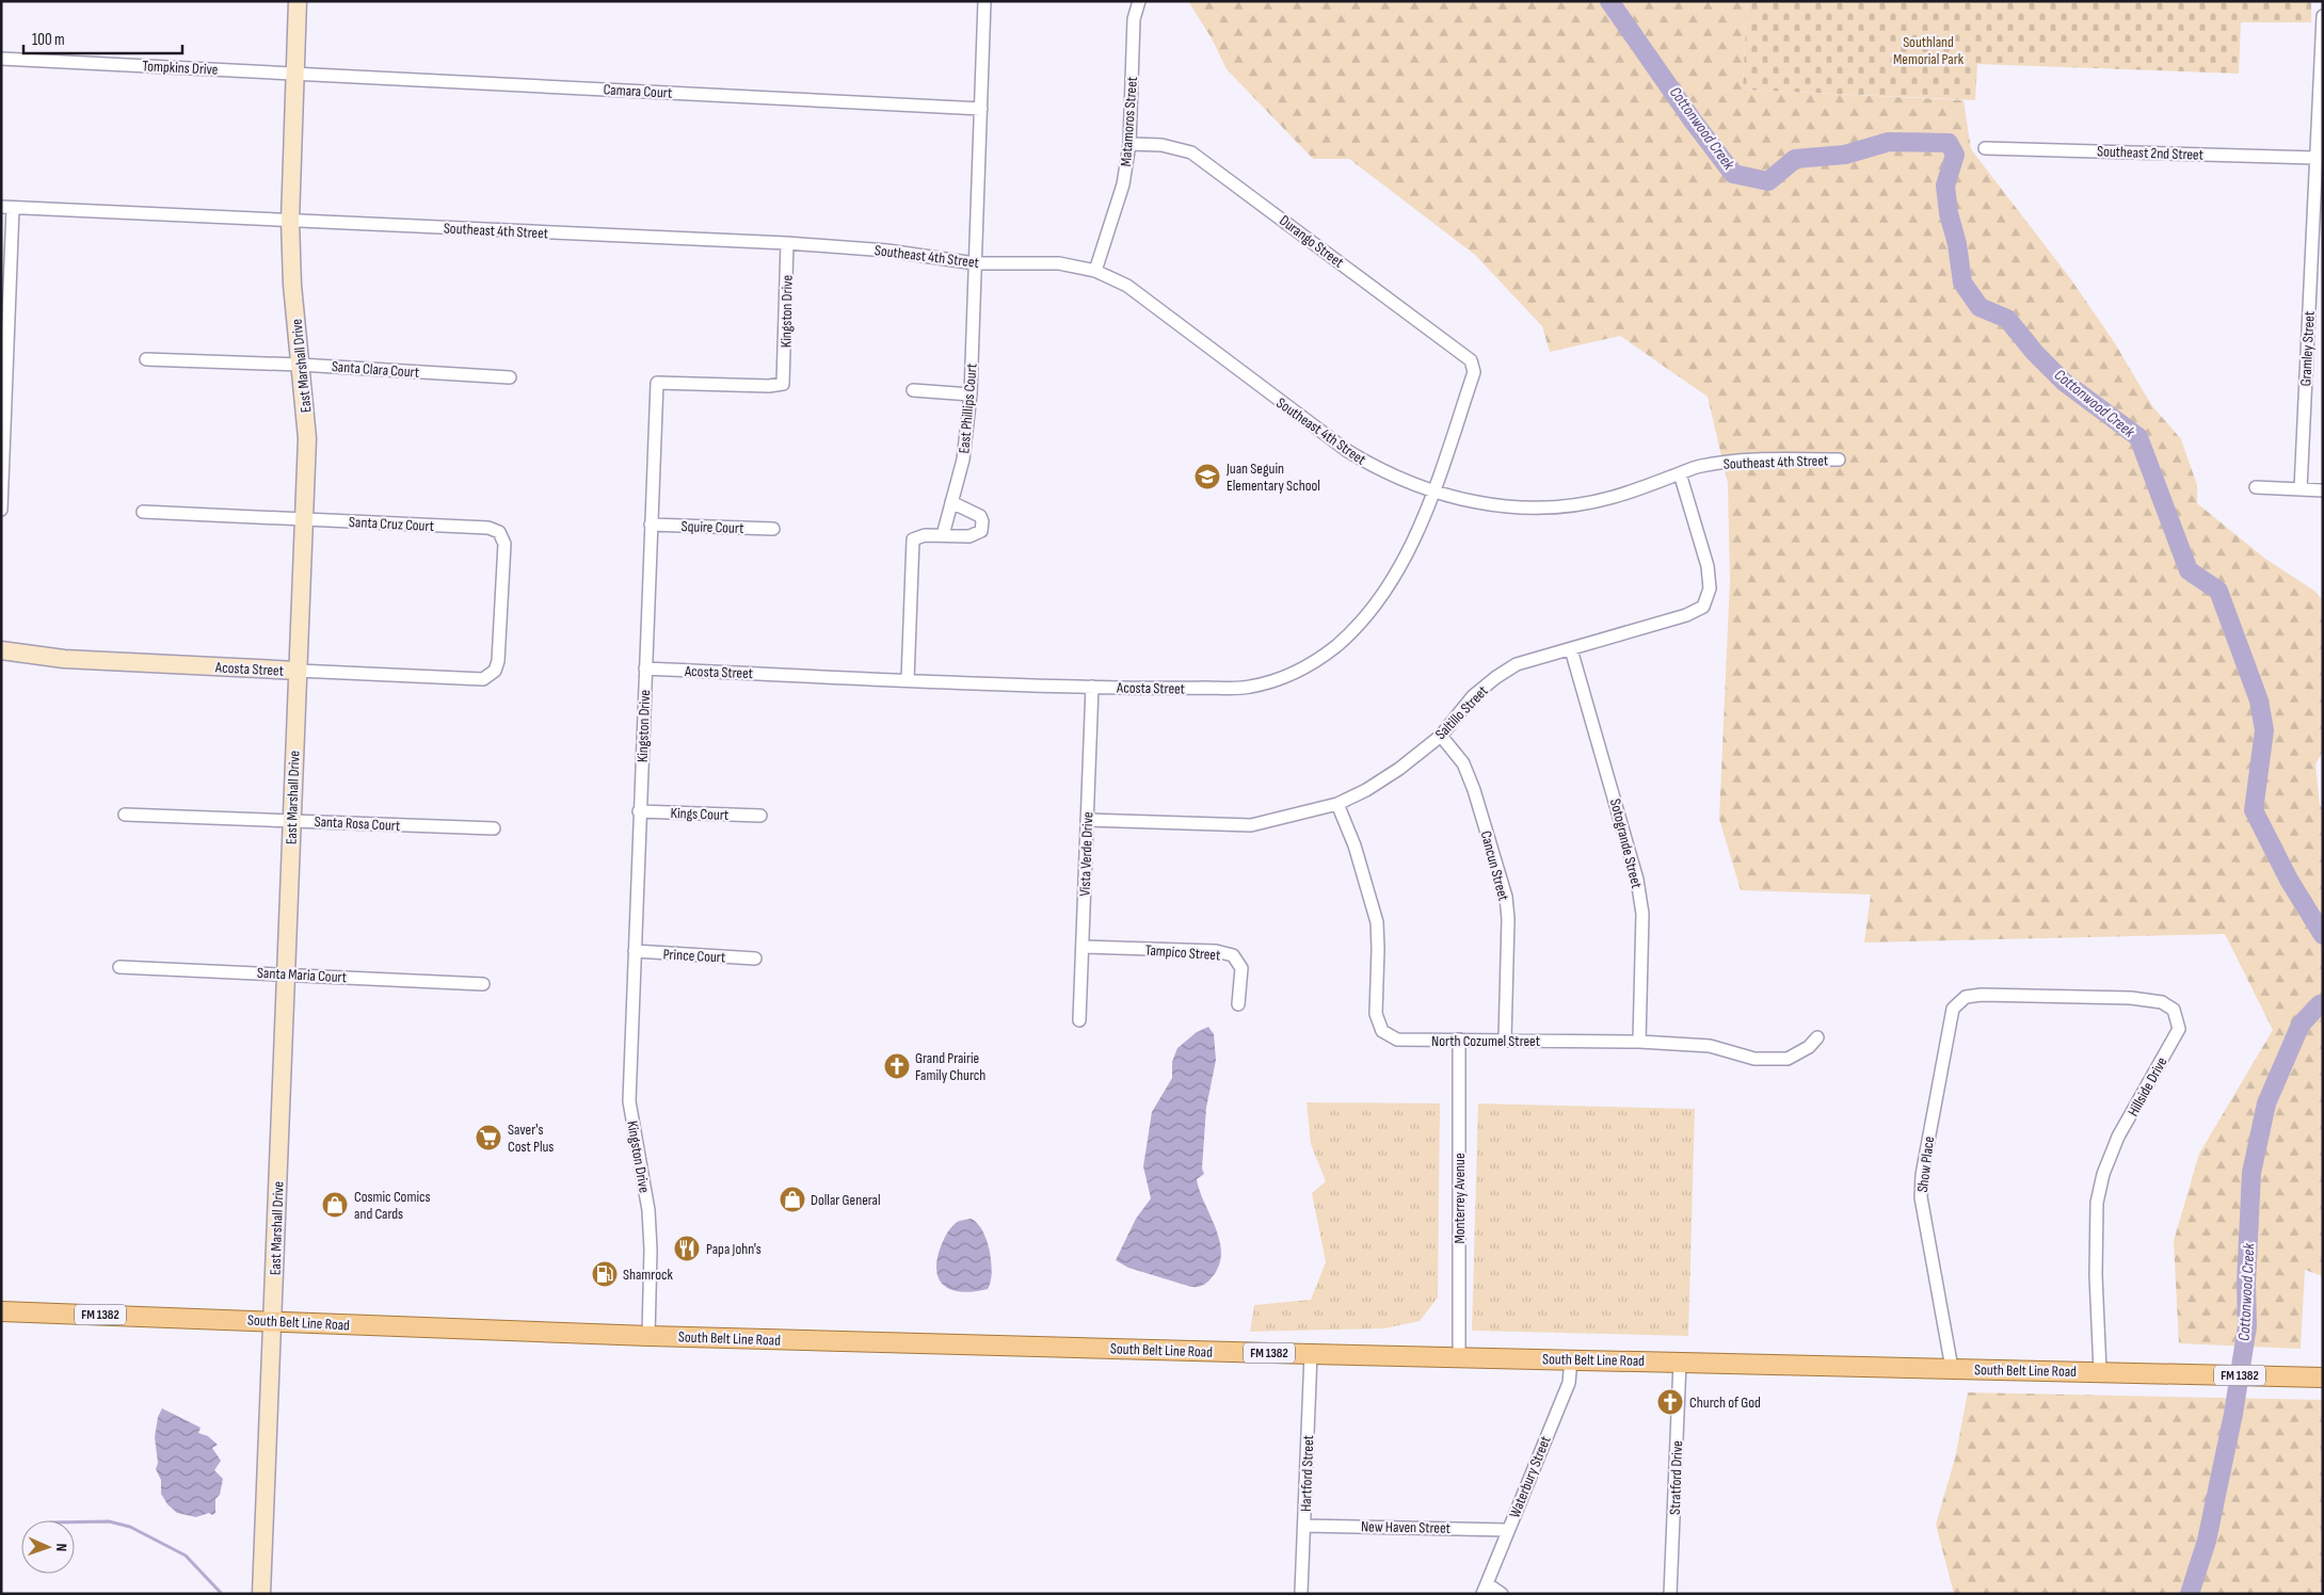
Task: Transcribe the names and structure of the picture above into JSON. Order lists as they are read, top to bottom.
{
  "streets": {
    "main road": [
      "East Marshall Drive",
      "Acosta Street",
      "FM 1382",
      "South Belt Line Road"
    ],
    "street": [
      "Tompkins Drive",
      "Camara Court",
      "Matamoros Street",
      "Southeast 2nd Street",
      "Southeast 4th Street",
      "Durango Street",
      "Kingston Drive",
      "Gramley Street",
      "Santa Clara Court",
      "East Phillips Court",
      "Santa Cruz Court",
      "Squire Court",
      "Saltillo Street",
      "Kings Court",
      "Santa Rosa Court",
      "Sotogrande Street",
      "Vista Verde Drive",
      "Cancun Street",
      "Tampico Street",
      "Prince Court",
      "Santa Maria Court",
      "North Cozumel Street",
      "Hillside Drive",
      "Show Place",
      "Monterrey Avenue",
      "Hartford Street",
      "Waterbury Street",
      "Stratford Drive",
      "New Haven Street"
    ]
  },
  "crossings": [
    ["Tompkins Drive", "Camara Court"],
    ["Tompkins Drive", "East Marshall Drive"],
    ["Camara Court", "East Marshall Drive"],
    ["Camara Court", "East Phillips Court"],
    ["Matamoros Street", "Southeast 4th Street"],
    ["Matamoros Street", "Durango Street"],
    ["Southeast 2nd Street", "Gramley Street"],
    ["Southeast 4th Street", "Kingston Drive"],
    ["Southeast 4th Street", "East Marshall Drive"],
    ["Southeast 4th Street", "East Phillips Court"],
    ["Southeast 4th Street", "Acosta Street"],
    ["Southeast 4th Street", "Saltillo Street"],
    ["Durango Street", "Acosta Street"],
    ["Kingston Drive", "Squire Court"],
    ["Kingston Drive", "Acosta Street"],
    ["Kingston Drive", "Kings Court"],
    ["Kingston Drive", "Prince Court"],
    ["Kingston Drive", "South Belt Line Road"],
    ["East Marshall Drive", "Santa Clara Court"],
    ["East Marshall Drive", "Santa Cruz Court"],
    ["East Marshall Drive", "Acosta Street"],
    ["East Marshall Drive", "Santa Rosa Court"],
    ["East Marshall Drive", "Santa Maria Court"],
    ["East Marshall Drive", "South Belt Line Road"],
    ["Santa Cruz Court", "Acosta Street"],
    ["Acosta Street", "Vista Verde Drive"],
    ["Saltillo Street", "Sotogrande Street"],
    ["Saltillo Street", "Vista Verde Drive"],
    ["Saltillo Street", "Cancun Street"],
    ["Saltillo Street", "North Cozumel Street"],
    ["Sotogrande Street", "North Cozumel Street"],
    ["Vista Verde Drive", "Tampico Street"],
    ["Cancun Street", "North Cozumel Street"],
    ["North Cozumel Street", "Monterrey Avenue"],
    ["Hillside Drive", "Show Place"],
    ["Hillside Drive", "South Belt Line Road"],
    ["Show Place", "South Belt Line Road"],
    ["Monterrey Avenue", "South Belt Line Road"],
    ["South Belt Line Road", "Hartford Street"],
    ["South Belt Line Road", "Waterbury Street"],
    ["South Belt Line Road", "Stratford Drive"],
    ["Hartford Street", "New Haven Street"],
    ["Waterbury Street", "New Haven Street"]
  ],
  "water": ["Cottonwood Creek"],
  "parks": ["Southland Memorial Park"],
  "places": {
    "school or university": ["Juan Seguin Elementary School"],
    "church": ["Grand Prairie Family Church", "Church of God"],
    "supermarket": ["Saver's Cost Plus"],
    "shop": ["Dollar General", "Cosmic Comics and Cards"],
    "restaurant": ["Papa John's"],
    "fuel station": ["Shamrock"]
  },
  "scale_bar": "100 m",
  "north": "right"
}
